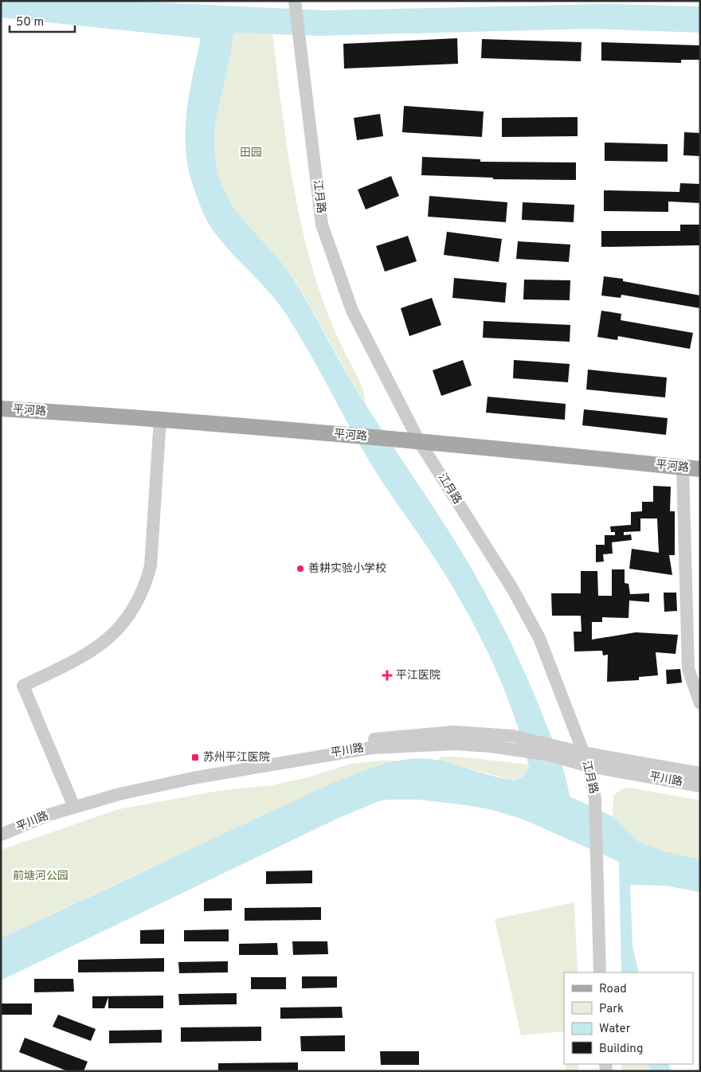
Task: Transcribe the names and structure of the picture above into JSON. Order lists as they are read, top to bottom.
{
  "streets": {
    "main road": ["平河路"],
    "street": ["江月路", "平川路"]
  },
  "crossings": [
    ["江月路", "平河路"],
    ["江月路", "平川路"]
  ],
  "parks": ["田园", "前塘河公园"],
  "places": {
    "other": ["善耕实验小学校"],
    "health": ["平江医院"],
    "transit": ["苏州平江医院"]
  },
  "legend": [
    "Road",
    "Park",
    "Water",
    "Building"
  ],
  "scale_bar": "50 m"
}
